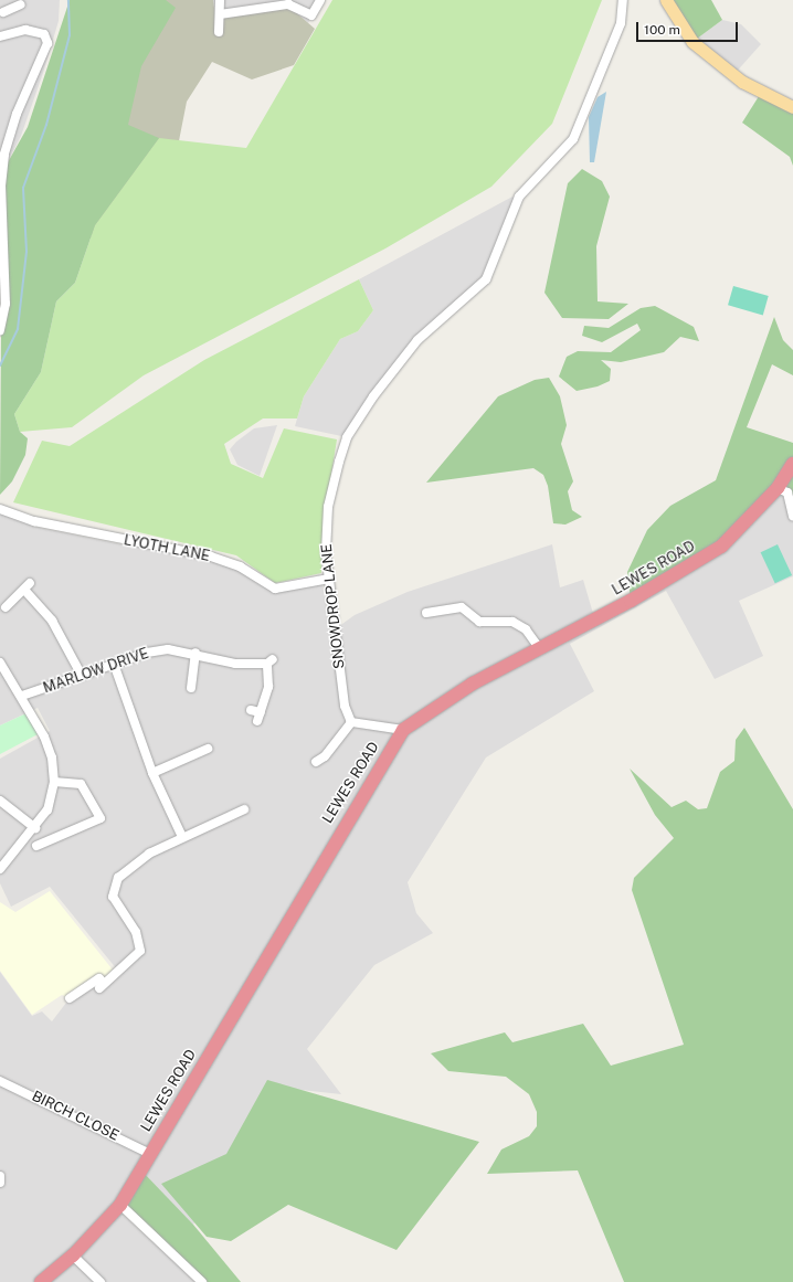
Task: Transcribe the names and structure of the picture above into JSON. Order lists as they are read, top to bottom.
{
  "streets": {
    "highway": ["LEWES ROAD"],
    "street": [
      "LYOTH LANE",
      "SNOWDROP LANE",
      "MARLOW DRIVE",
      "BIRCH CLOSE"
    ]
  },
  "crossings": [
    ["LYOTH LANE", "SNOWDROP LANE"],
    ["LEWES ROAD", "BIRCH CLOSE"]
  ],
  "scale_bar": "100 m"
}
